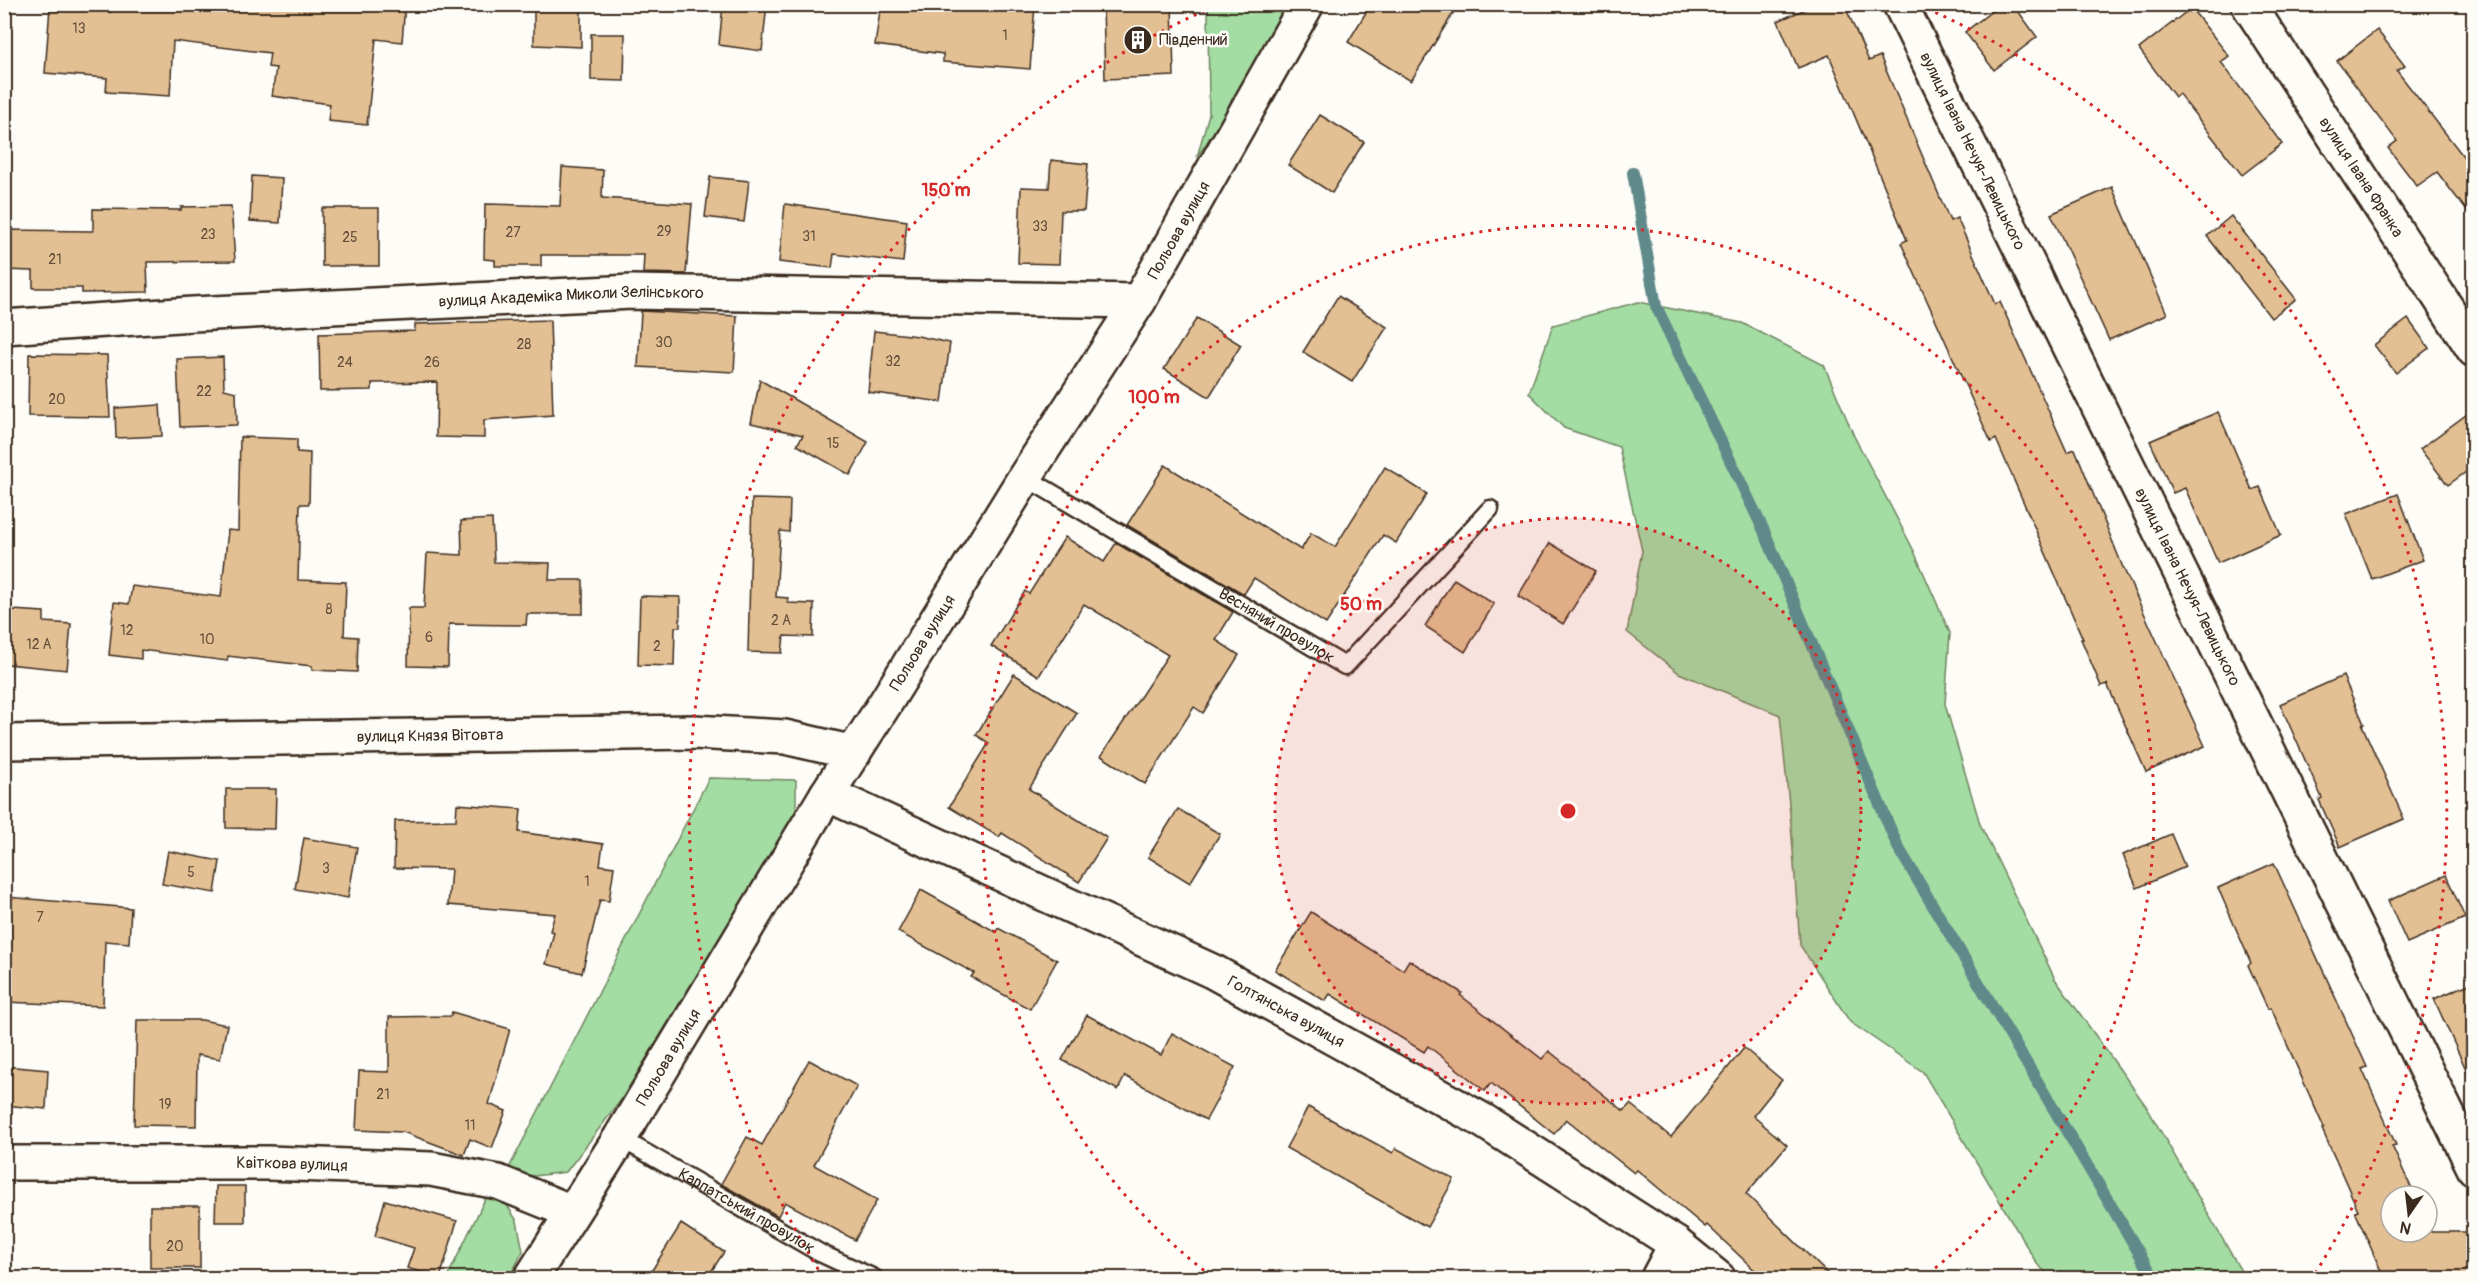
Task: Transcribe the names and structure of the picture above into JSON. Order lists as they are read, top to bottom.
{
  "streets": {
    "street": [
      "вулиця Івана Нечуя-Левицького",
      "вулиця Івана Франка",
      "Польова вулиця",
      "вулиця Академіка Миколи Зелінського",
      "вулиця Князя Вітовта",
      "Голтянська вулиця",
      "Квіткова вулиця"
    ],
    "lane": ["Весняний провулок", "Карпатський провулок"]
  },
  "crossings": [
    ["Польова вулиця", "вулиця Академіка Миколи Зелінського"],
    ["Польова вулиця", "Весняний провулок"],
    ["Польова вулиця", "вулиця Князя Вітовта"],
    ["Польова вулиця", "Голтянська вулиця"],
    ["Польова вулиця", "Квіткова вулиця"],
    ["Польова вулиця", "Карпатський провулок"]
  ],
  "places": {
    "building": ["Південний"]
  },
  "house_numbers": [
    "13",
    "1",
    "33",
    "29",
    "27",
    "23",
    "31",
    "25",
    "21",
    "30",
    "28",
    "32",
    "24",
    "26",
    "22",
    "20",
    "15",
    "8",
    "2 А",
    "12",
    "6",
    "10",
    "12 А",
    "2",
    "3",
    "5",
    "1",
    "7",
    "21",
    "19",
    "11",
    "20"
  ],
  "north": "bottom",
  "rings": ["150 m", "100 m", "50 m"]
}
